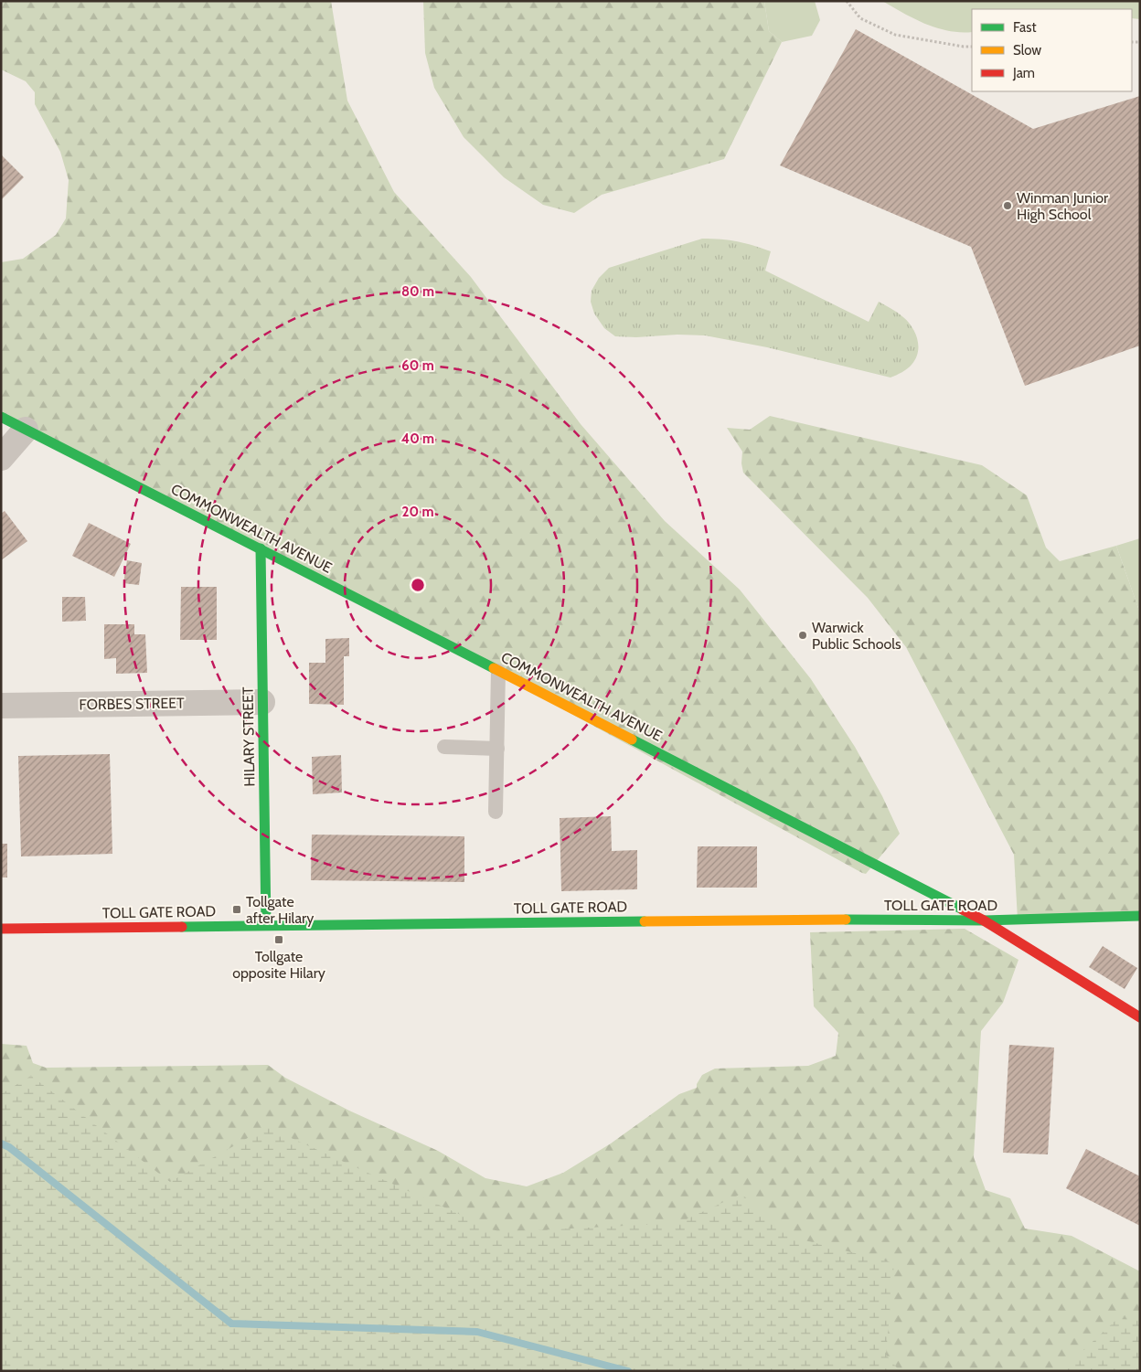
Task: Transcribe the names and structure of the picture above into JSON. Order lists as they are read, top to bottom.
{
  "streets": {
    "street": [
      "COMMONWEALTH AVENUE",
      "FORBES STREET",
      "HILARY STREET",
      "TOLL GATE ROAD"
    ]
  },
  "crossings": [
    ["COMMONWEALTH AVENUE", "HILARY STREET"],
    ["COMMONWEALTH AVENUE", "TOLL GATE ROAD"],
    ["FORBES STREET", "HILARY STREET"],
    ["HILARY STREET", "TOLL GATE ROAD"]
  ],
  "places": {
    "other": ["Winman Junior High School", "Warwick Public Schools"],
    "transit": ["Tollgate after Hilary", "Tollgate opposite Hilary"]
  },
  "legend": ["Fast", "Slow", "Jam"],
  "rings": [
    "80 m",
    "60 m",
    "40 m",
    "20 m"
  ]
}
